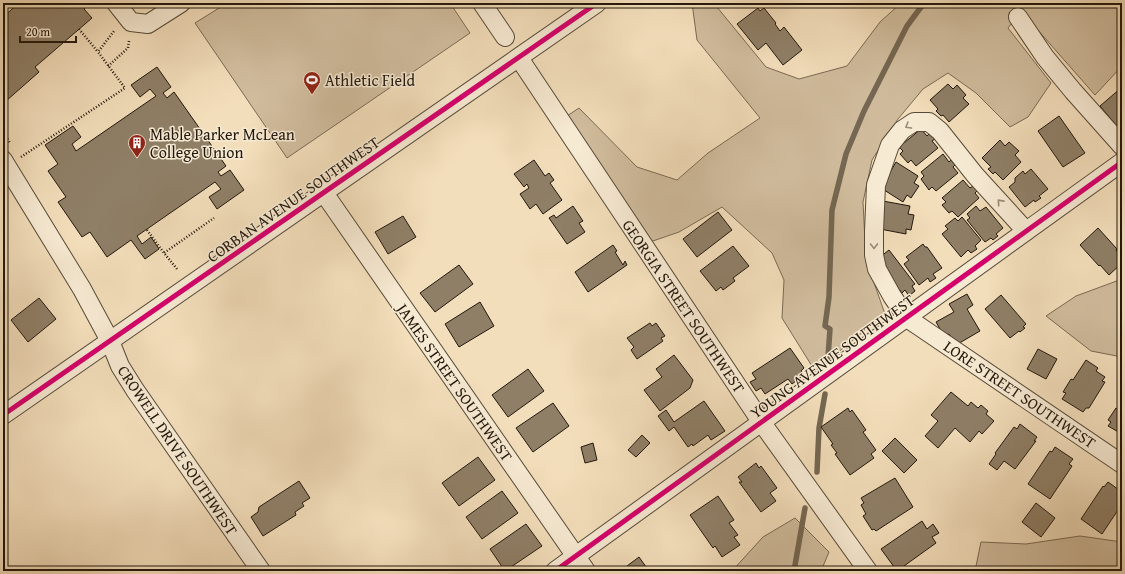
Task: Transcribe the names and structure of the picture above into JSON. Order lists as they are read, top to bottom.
{
  "streets": {
    "street": [
      "CORBAN AVENUE SOUTHWEST",
      "GEORGIA STREET SOUTHWEST",
      "YOUNG AVENUE SOUTHWEST",
      "JAMES STREET SOUTHWEST",
      "LORE STREET SOUTHWEST",
      "CROWELL DRIVE SOUTHWEST"
    ]
  },
  "crossings": [
    ["CORBAN AVENUE SOUTHWEST", "GEORGIA STREET SOUTHWEST"],
    ["CORBAN AVENUE SOUTHWEST", "JAMES STREET SOUTHWEST"],
    ["CORBAN AVENUE SOUTHWEST", "CROWELL DRIVE SOUTHWEST"],
    ["GEORGIA STREET SOUTHWEST", "YOUNG AVENUE SOUTHWEST"],
    ["YOUNG AVENUE SOUTHWEST", "JAMES STREET SOUTHWEST"],
    ["YOUNG AVENUE SOUTHWEST", "LORE STREET SOUTHWEST"]
  ],
  "places": {
    "sports": ["Athletic Field"],
    "building": ["Mable Parker McLean College Union"]
  },
  "scale_bar": "20 m"
}
